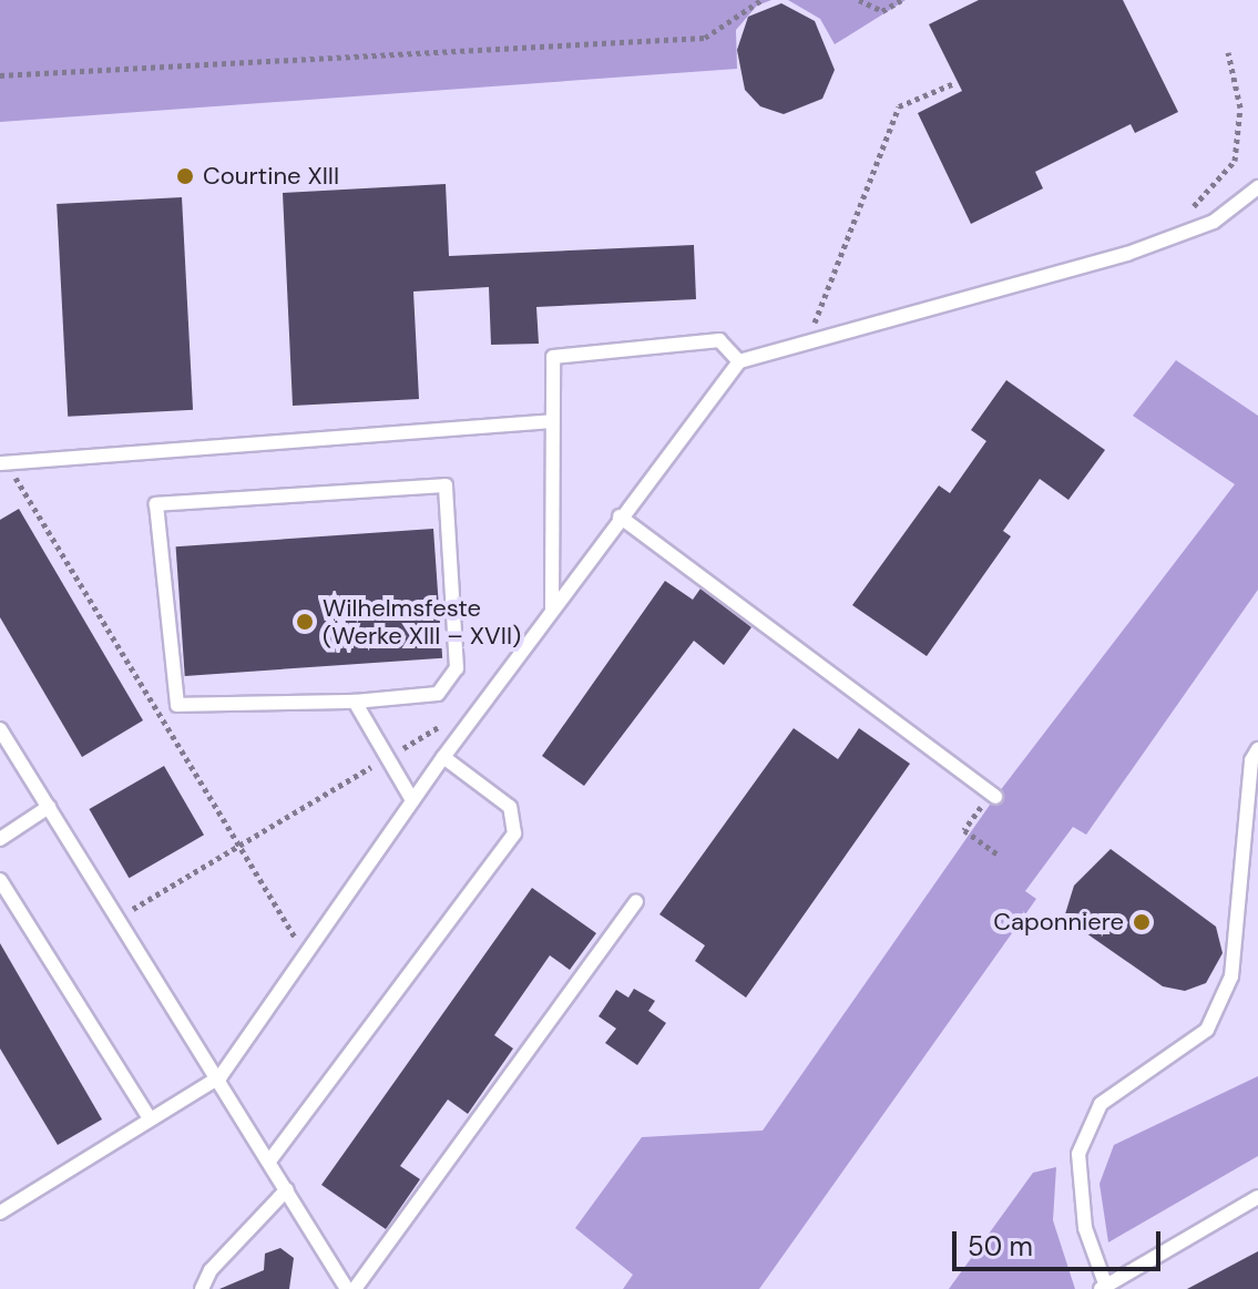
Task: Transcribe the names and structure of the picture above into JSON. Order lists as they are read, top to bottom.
{
  "places": ["Courtine XIII", "Wilhelmsfeste (Werke XIII – XVII)", "Caponniere"],
  "scale_bar": "50 m"
}
